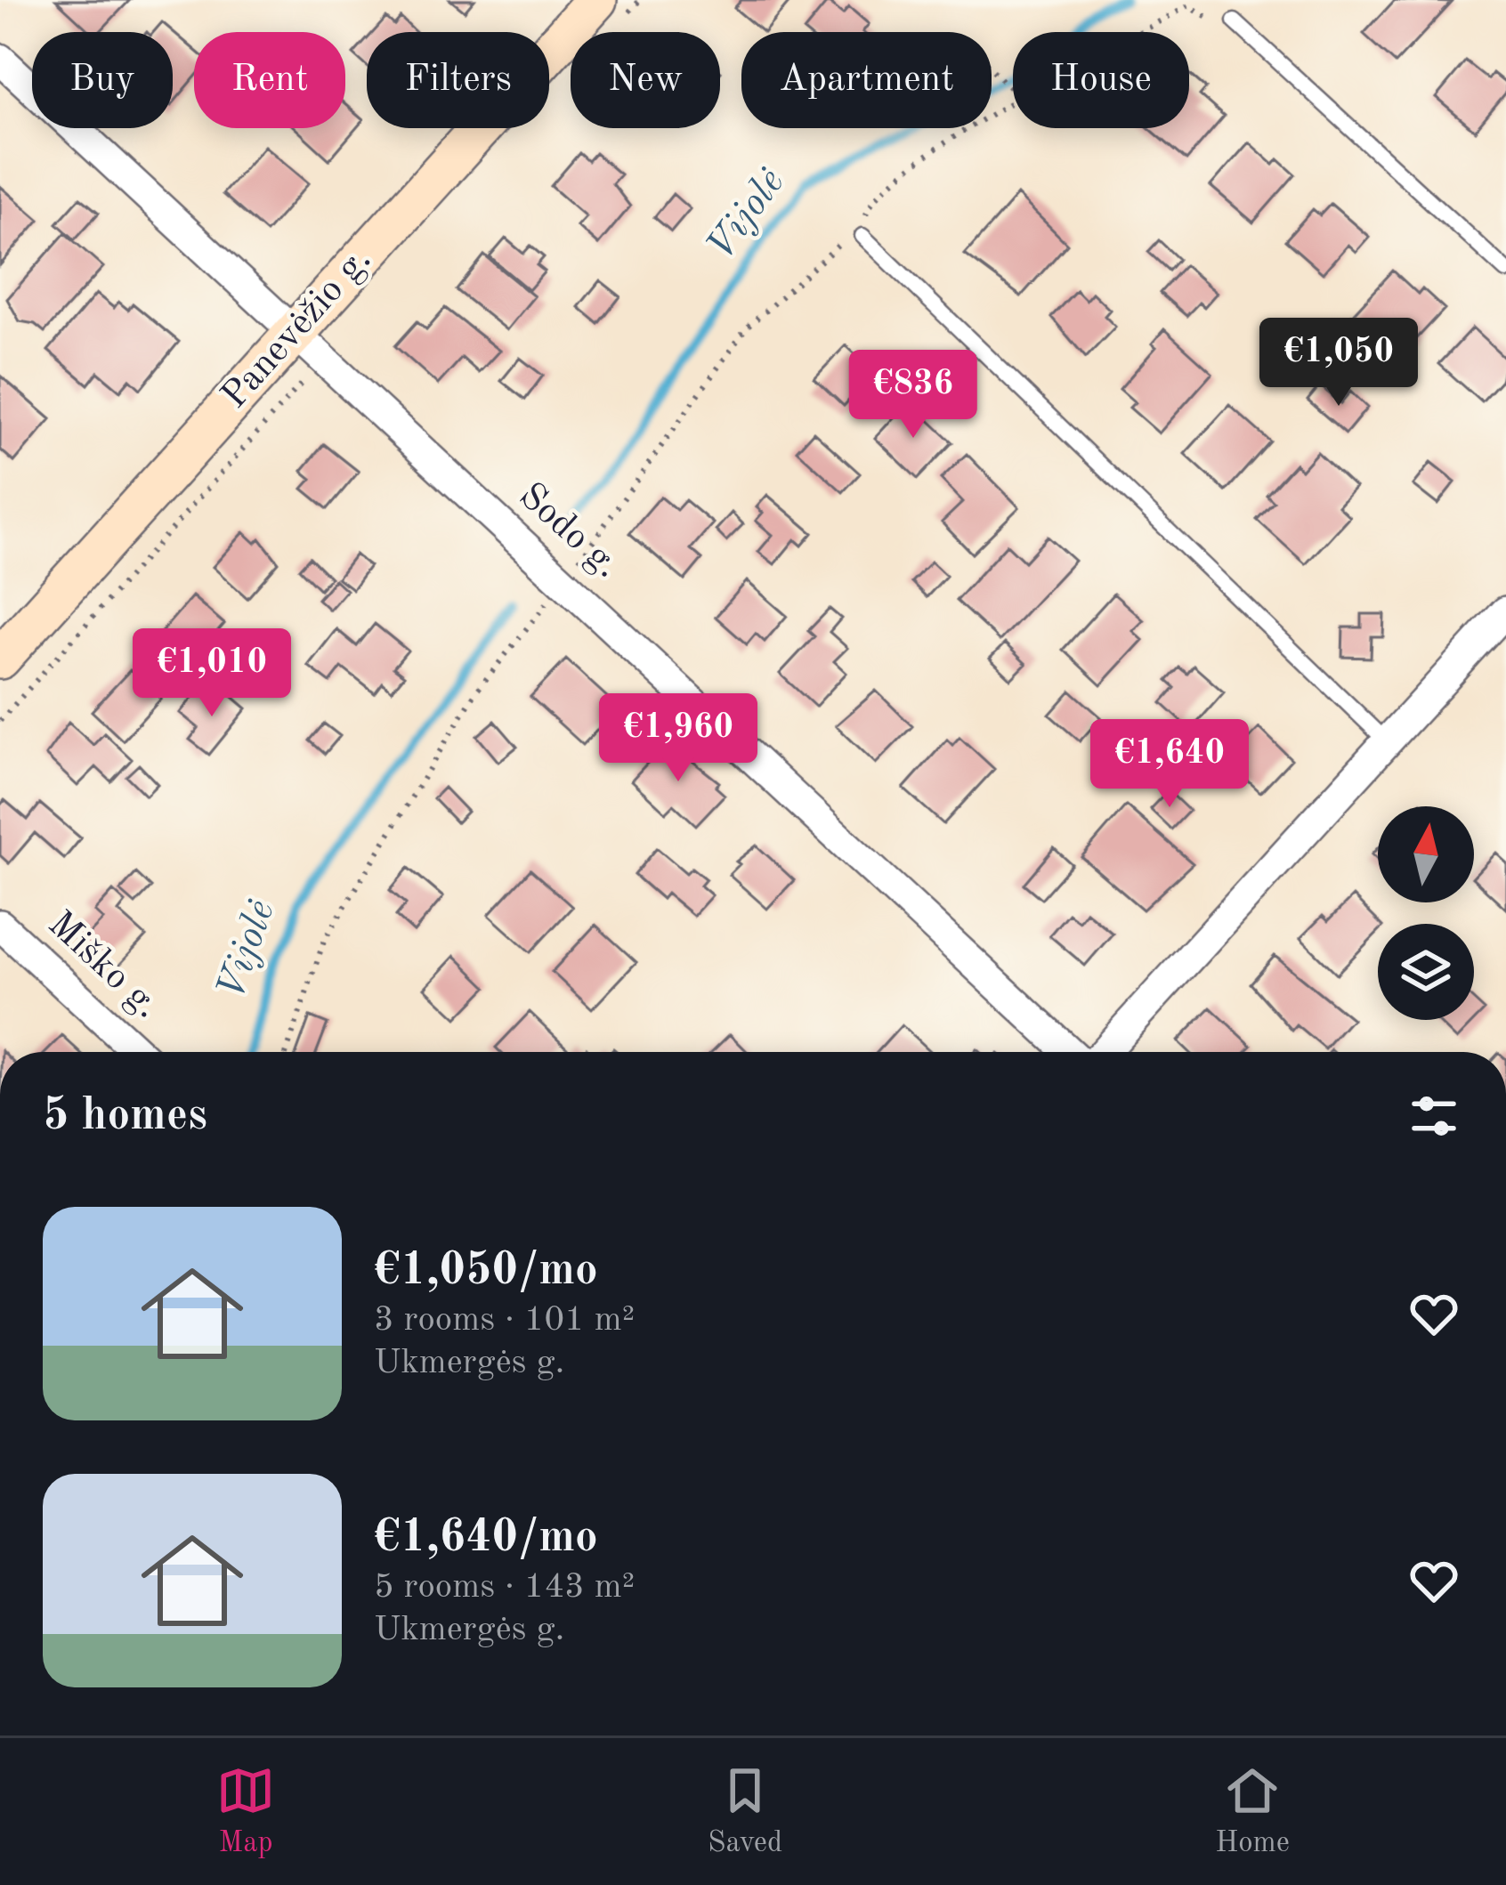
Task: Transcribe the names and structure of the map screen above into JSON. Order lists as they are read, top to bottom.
{
  "streets": {
    "street": ["Panevėžio g.", "Sodo g.", "Miško g."]
  },
  "crossings": [
    ["Panevėžio g.", "Sodo g."]
  ],
  "water": ["Vijolė"],
  "north": "top",
  "page": {
    "chip": [
      "Buy",
      "Rent",
      "Filters",
      "New",
      "Apartment",
      "House"
    ],
    "price": [
      "€1,050",
      "€836",
      "€1,010",
      "€1,960",
      "€1,640"
    ],
    "heading": "5 homes",
    "list": [
      {
        "name": "€1,050/mo",
        "note": "3 rooms · 101 m² · Ukmergės g."
      },
      {
        "name": "€1,640/mo",
        "note": "5 rooms · 143 m² · Ukmergės g."
      }
    ],
    "tabs": ["Map", "Saved", "Home"]
  }
}
